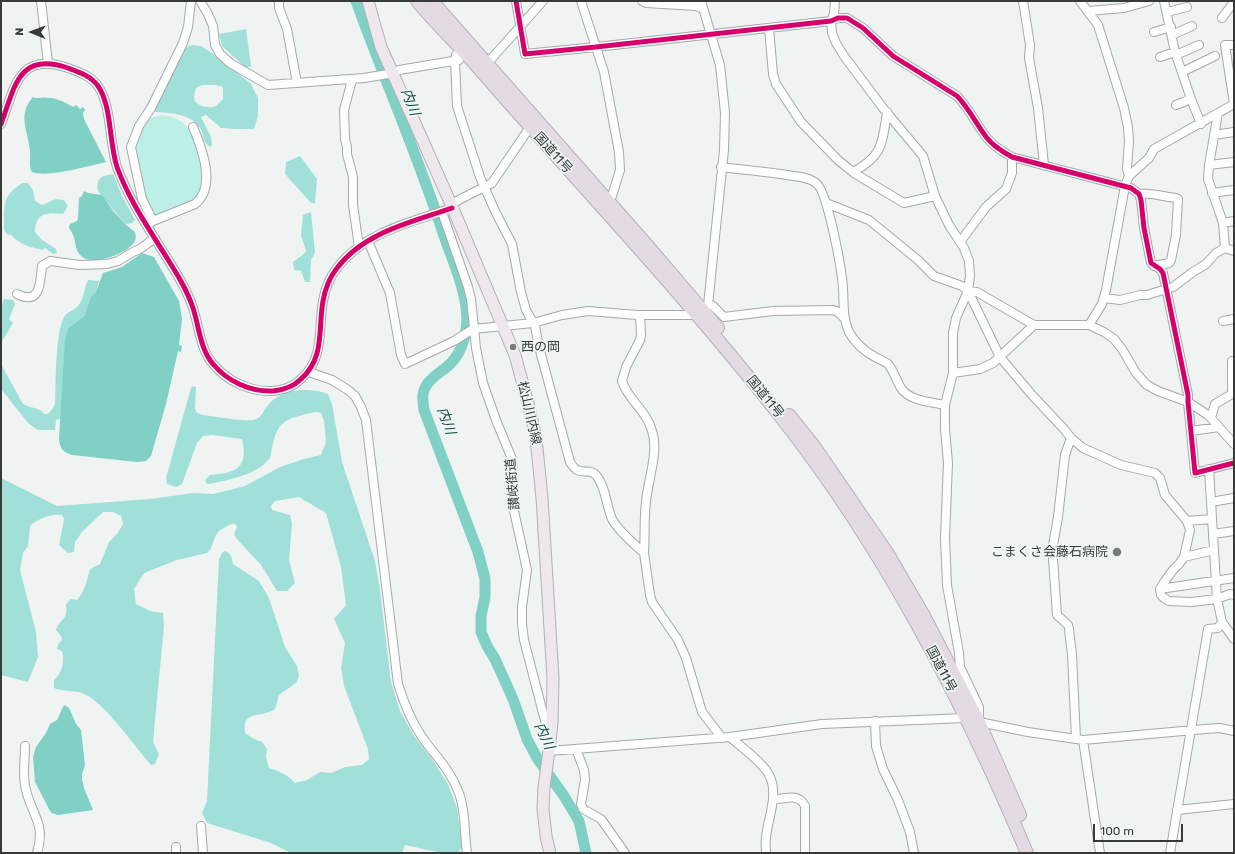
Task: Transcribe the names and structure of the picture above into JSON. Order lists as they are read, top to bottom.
{
  "streets": {
    "highway": ["国道11号"],
    "main road": ["松山川内線"],
    "street": ["讃岐街道"]
  },
  "crossings": [
    ["松山川内線", "讃岐街道"]
  ],
  "water": ["内川"],
  "places": ["西の岡", "こまくさ会藤石病院"],
  "scale_bar": "100 m",
  "north": "left"
}
